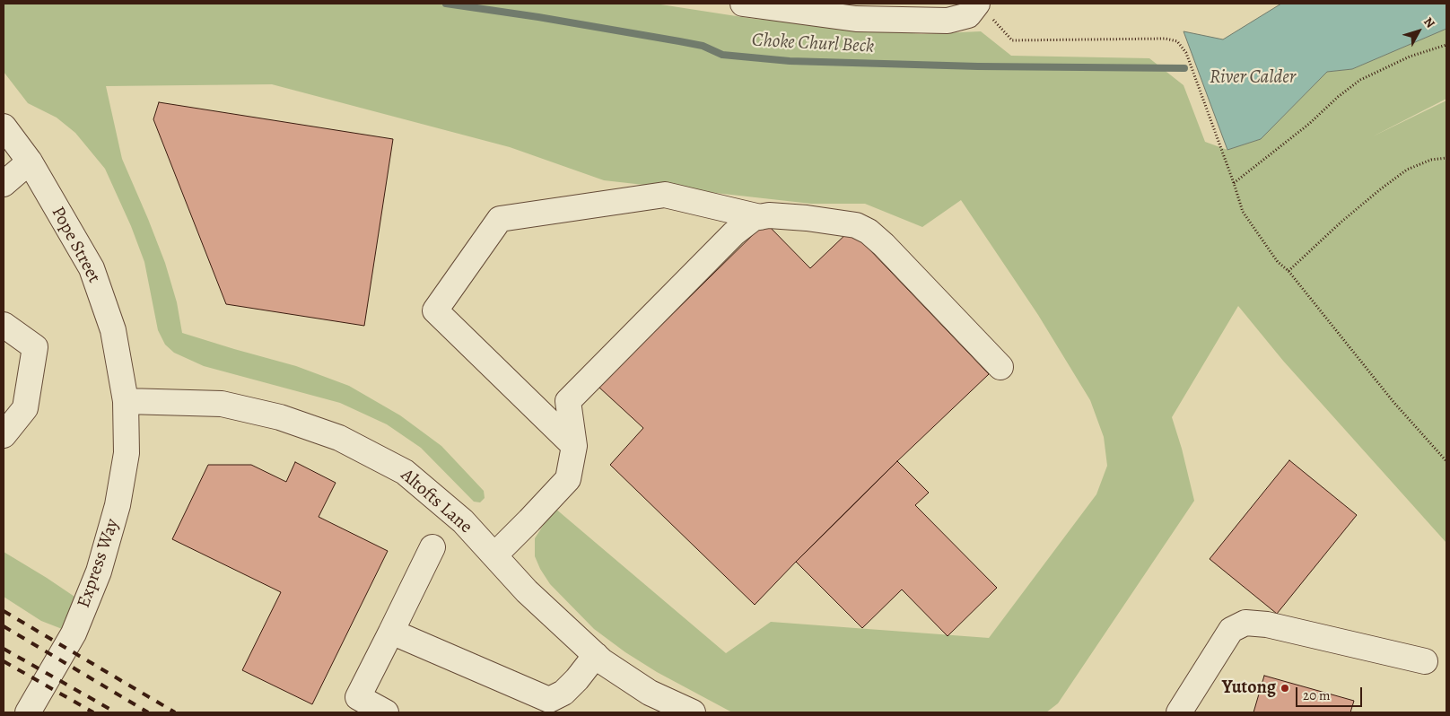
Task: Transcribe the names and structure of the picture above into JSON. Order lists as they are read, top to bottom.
{
  "streets": {
    "street": ["Pope Street", "Altofts Lane", "Express Way"]
  },
  "crossings": [
    ["Pope Street", "Altofts Lane"],
    ["Pope Street", "Express Way"],
    ["Altofts Lane", "Express Way"]
  ],
  "water": ["Choke Churl Beck", "River Calder"],
  "places": ["Yutong"],
  "scale_bar": "20 m",
  "north": "top right"
}
